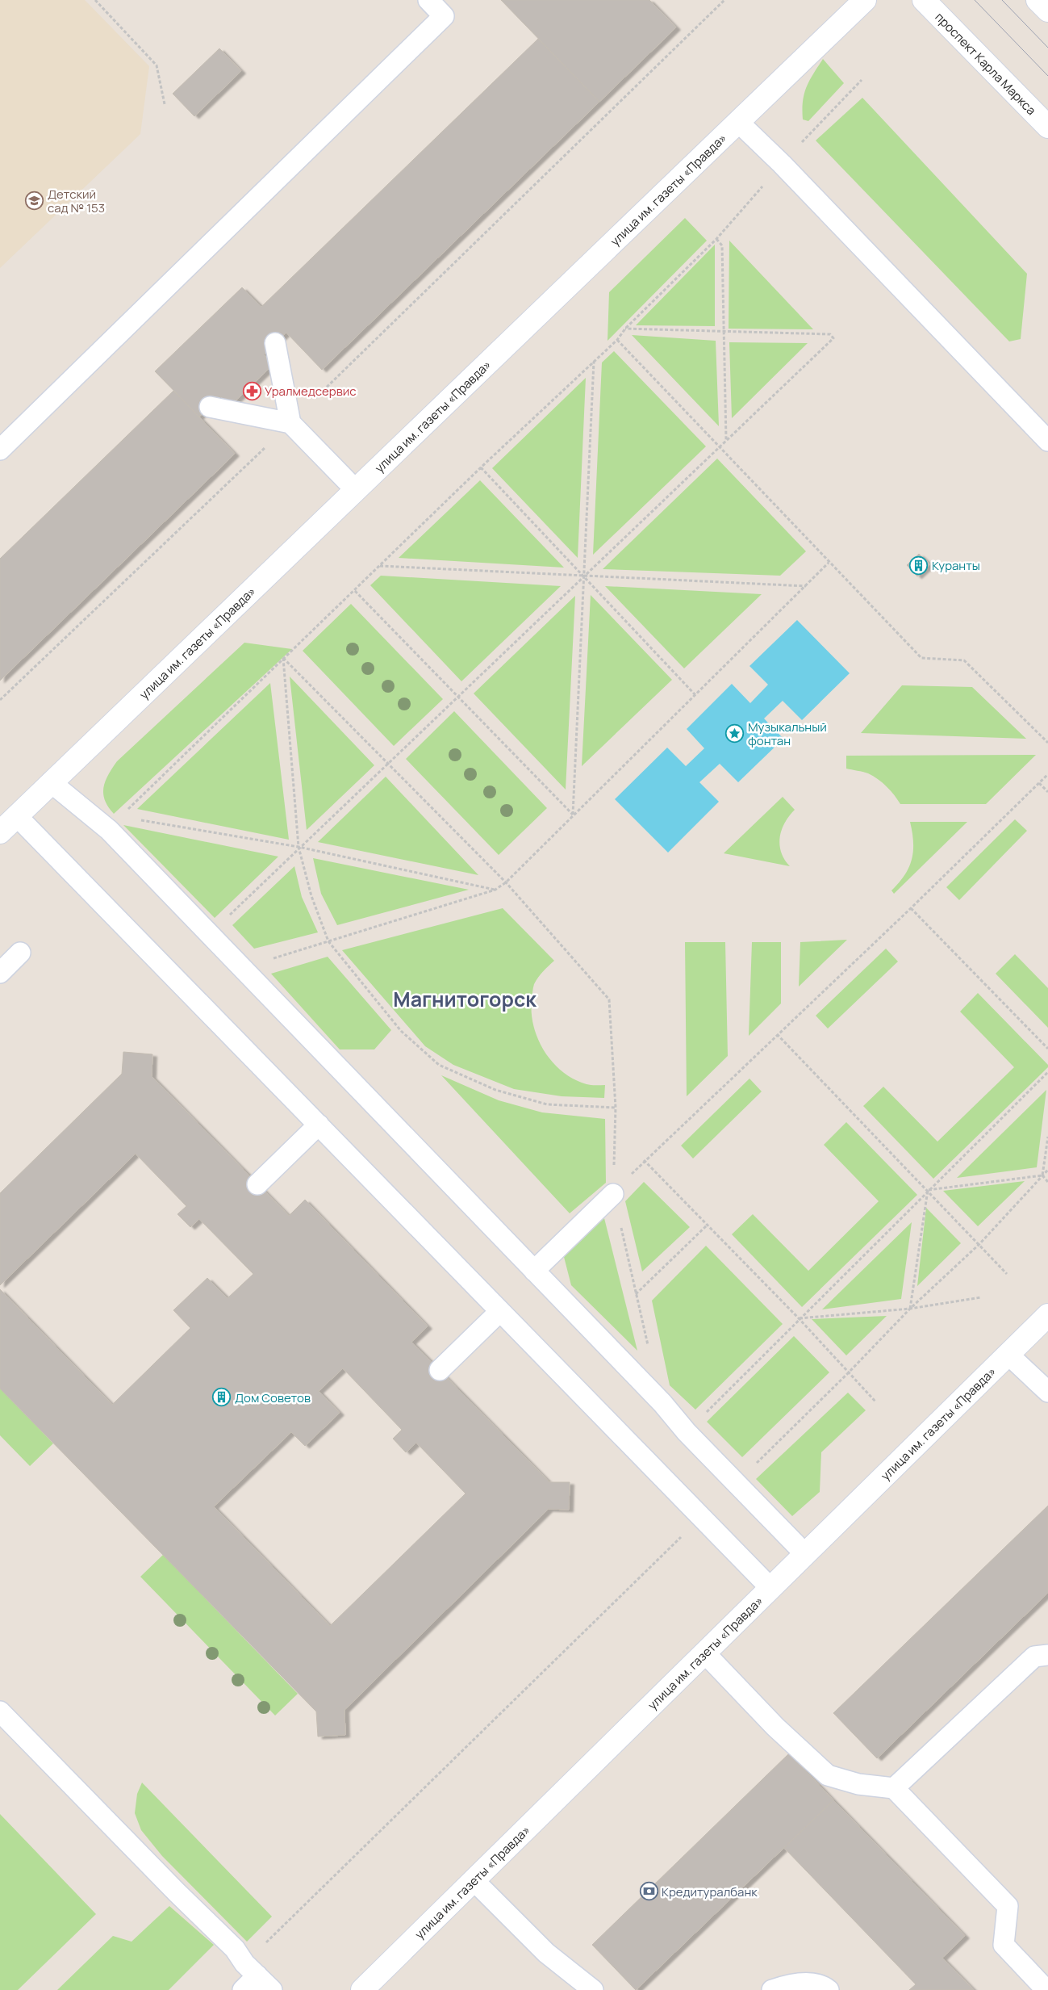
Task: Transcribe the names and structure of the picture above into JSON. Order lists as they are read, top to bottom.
{
  "streets": {
    "street": ["проспект Карла Маркса", "улица им. газеты «Правда»"]
  },
  "districts": ["Магнитогорск"],
  "places": {
    "school or university": ["Детский сад № 153"],
    "pharmacy": ["Уралмедсервис"],
    "building": ["Куранты", "Дом Советов"],
    "place": ["Музыкальный фонтан"],
    "bank": ["Кредитуралбанк"]
  }
}
